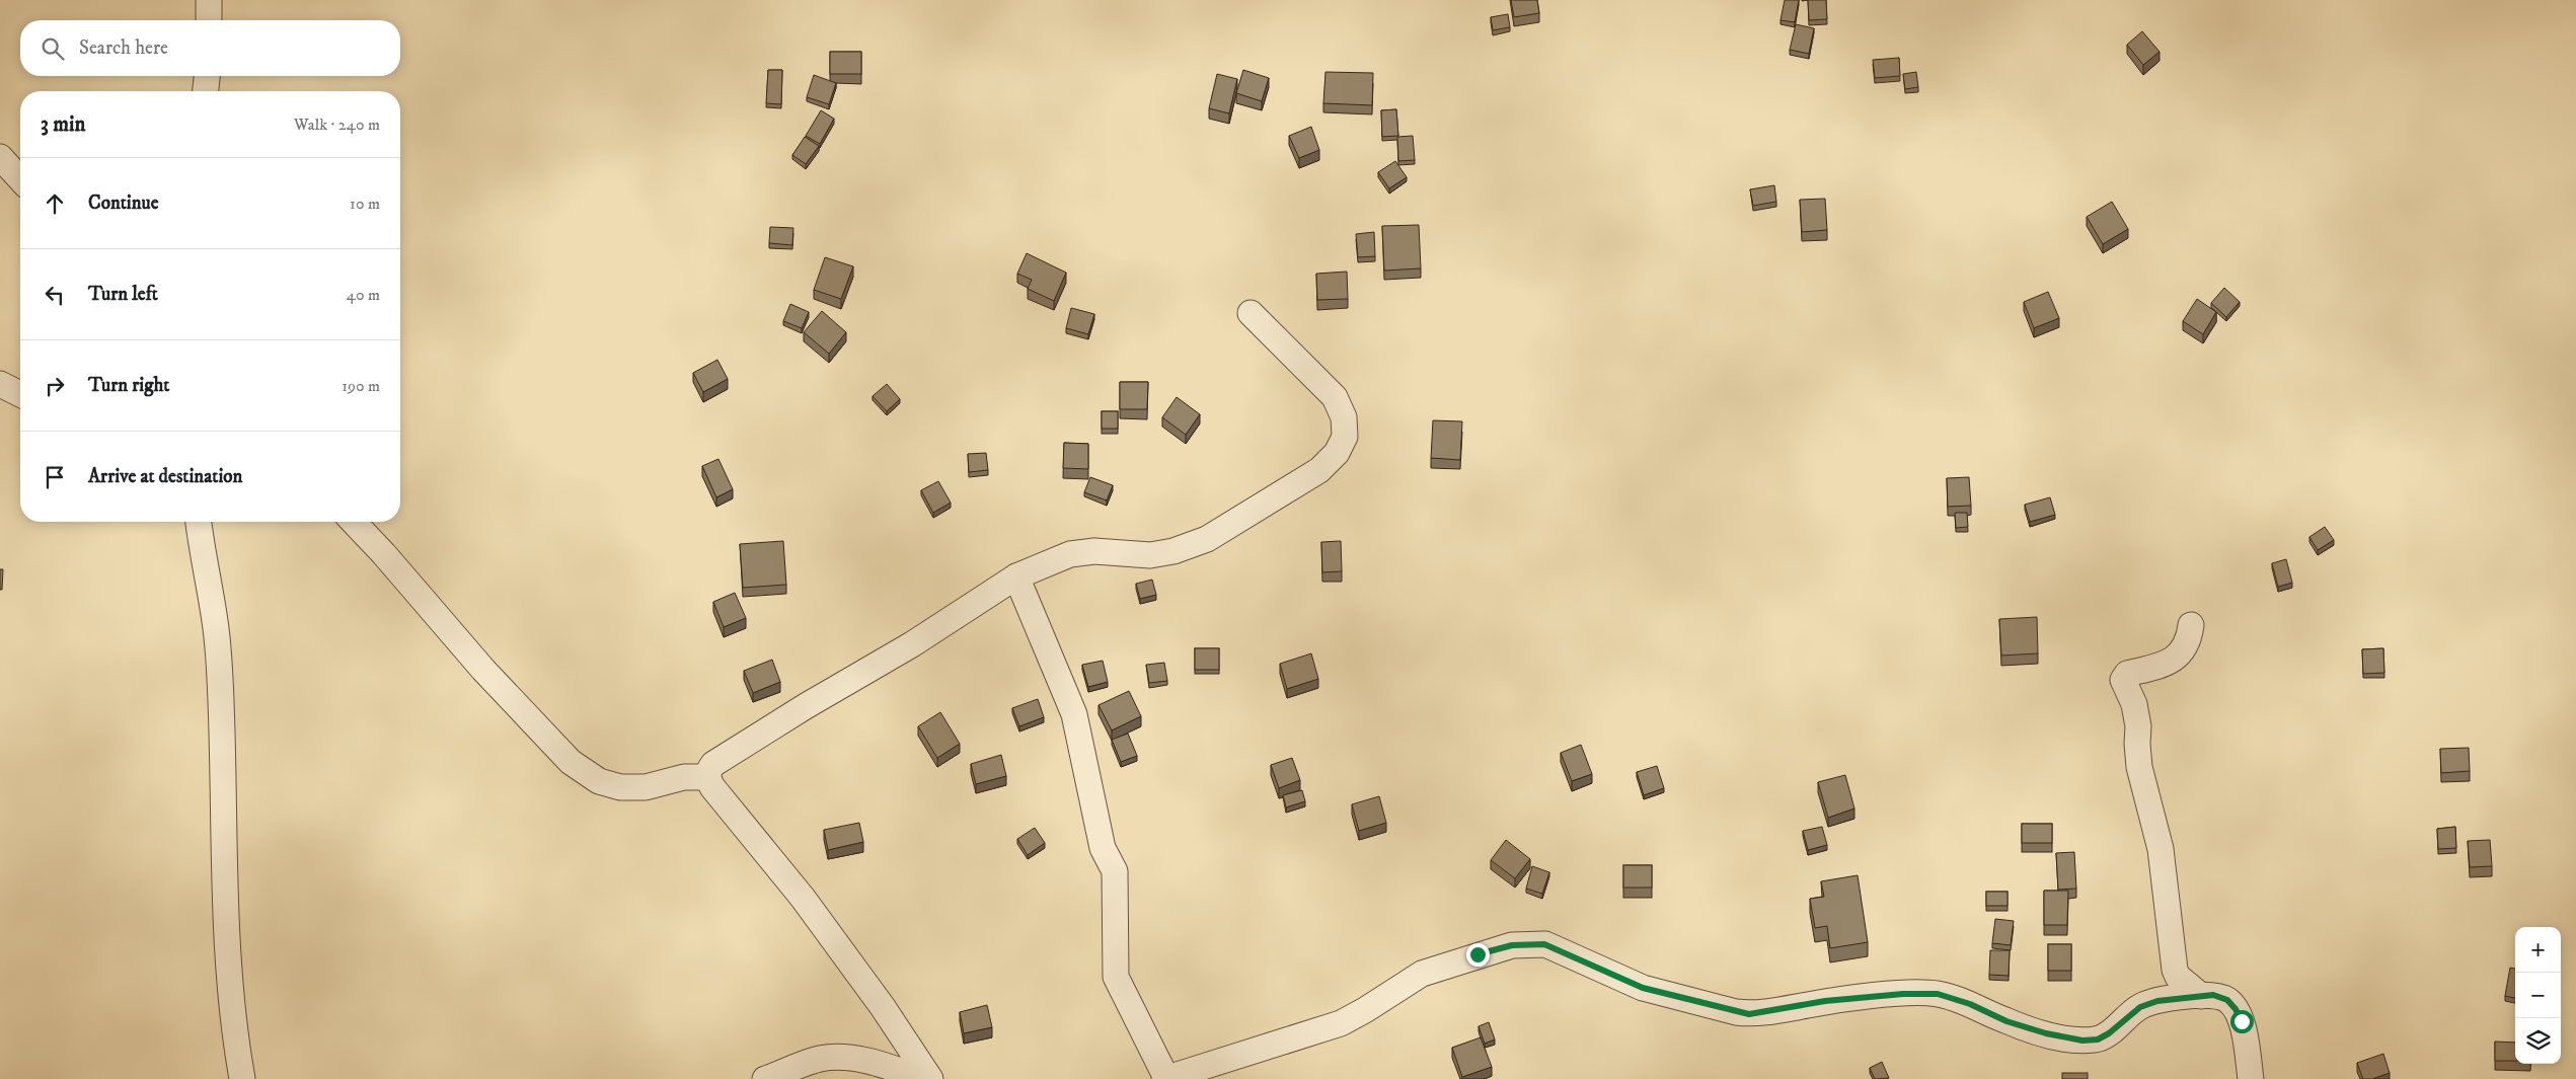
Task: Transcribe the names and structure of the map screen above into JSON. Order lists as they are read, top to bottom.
{
  "page": {
    "search": "Search here",
    "heading": ["3 min", "Walk · 240 m"],
    "list": [
      ["Continue", "10 m"],
      ["Turn left", "40 m"],
      ["Turn right", "190 m"],
      "Arrive at destination"
    ],
    "map_buttons": ["+", "−"]
  }
}
